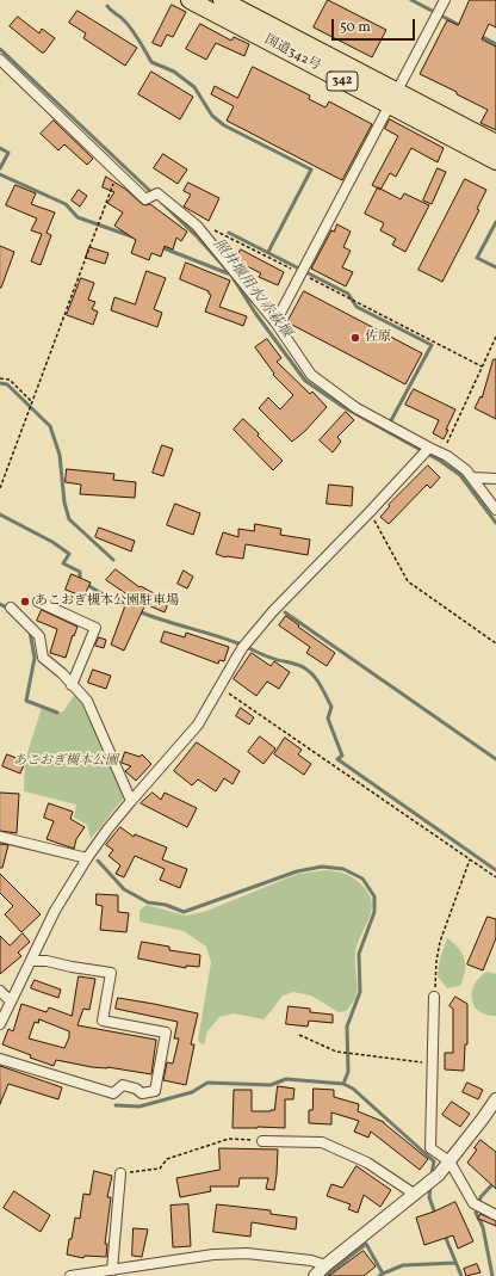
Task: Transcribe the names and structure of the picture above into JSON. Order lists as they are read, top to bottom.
{
  "streets": {
    "highway": ["国道342号", "342"]
  },
  "water": ["照井堰用水/赤萩堰"],
  "parks": ["あこおぎ槻本公園"],
  "places": ["佐原", "あこおぎ槻本公園駐車場"],
  "scale_bar": "50 m"
}
